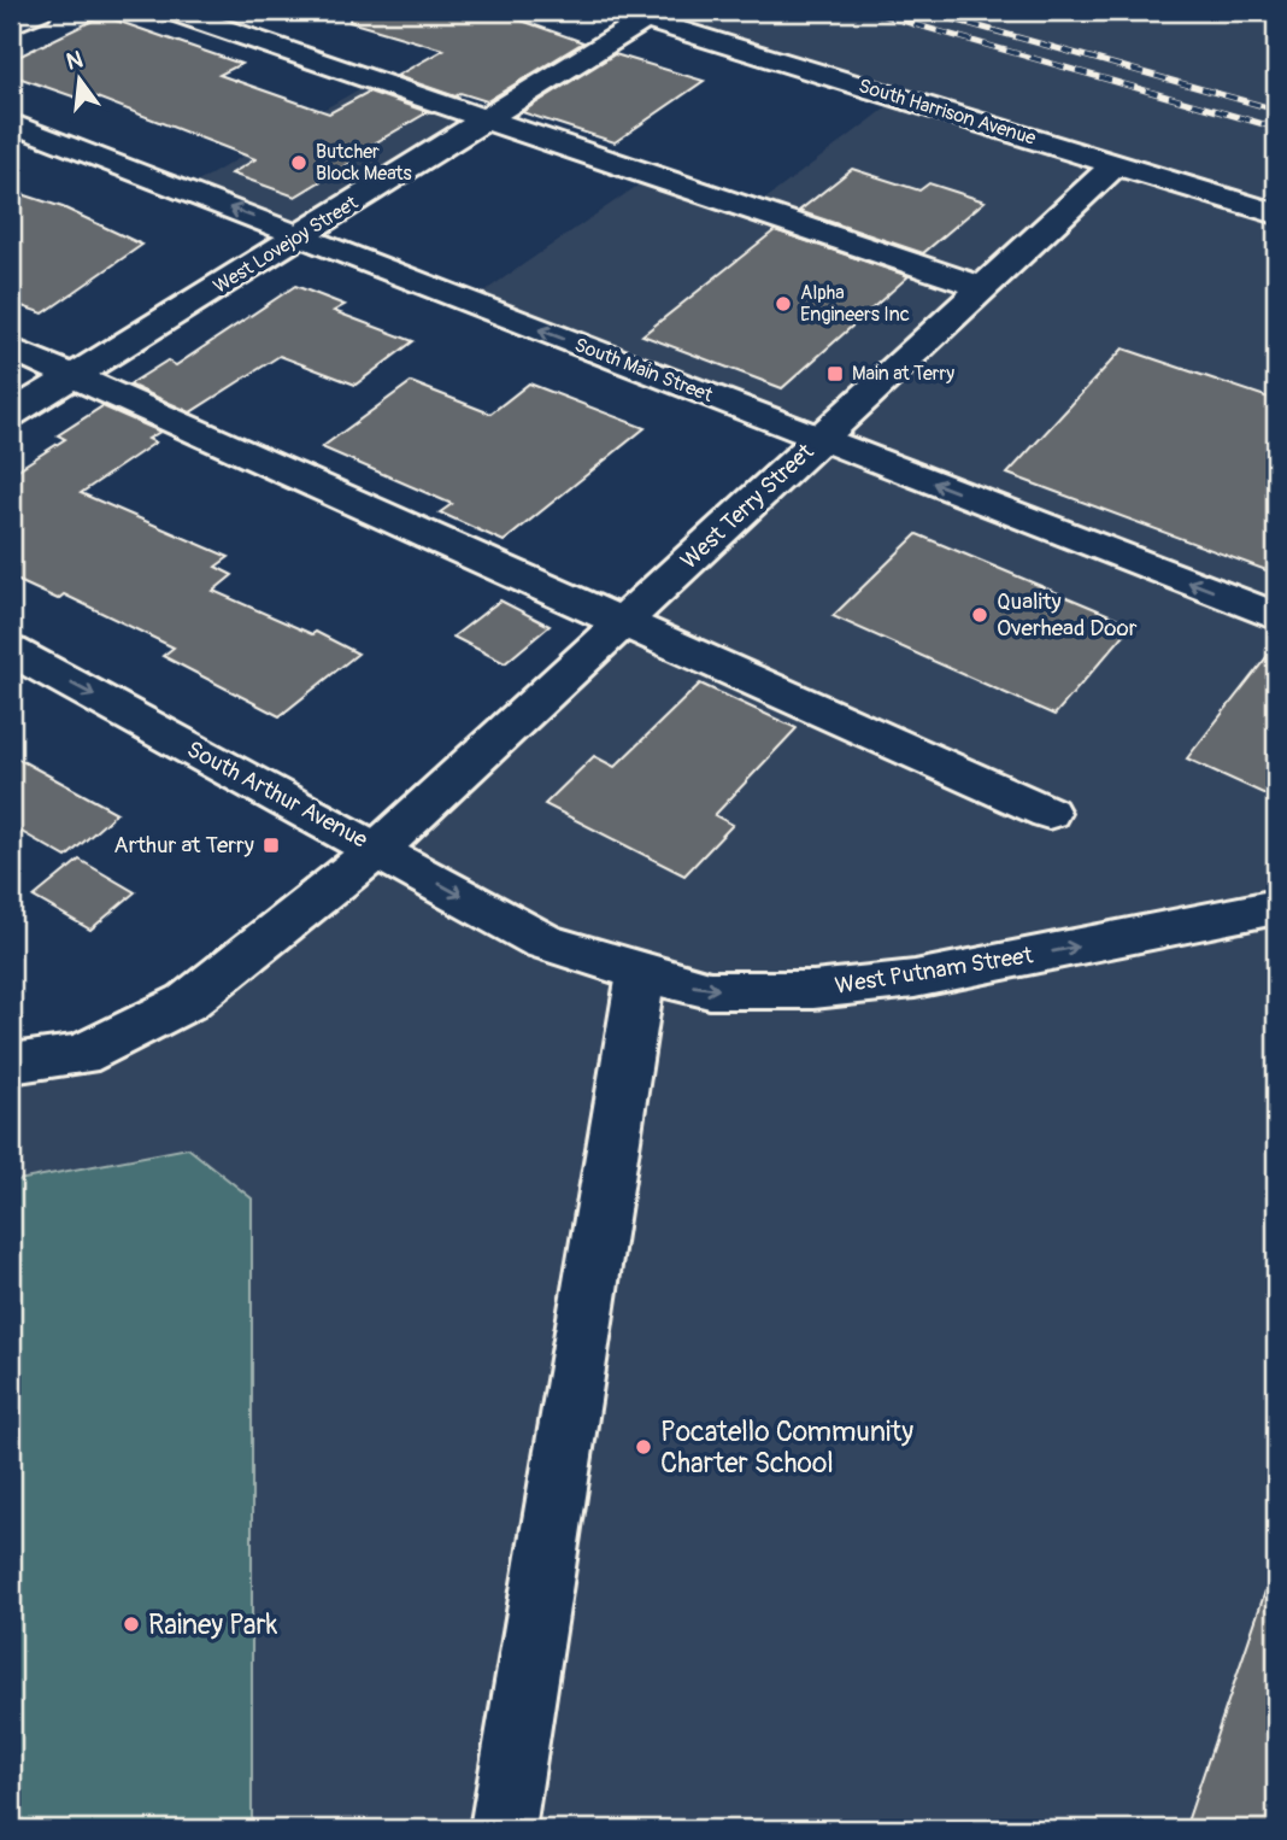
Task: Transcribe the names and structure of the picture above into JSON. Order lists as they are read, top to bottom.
{
  "streets": {
    "street": [
      "South Harrison Avenue",
      "West Lovejoy Street",
      "South Main Street",
      "West Terry Street",
      "South Arthur Avenue",
      "West Putnam Street"
    ]
  },
  "crossings": [
    ["South Harrison Avenue", "West Lovejoy Street"],
    ["South Harrison Avenue", "West Terry Street"],
    ["West Lovejoy Street", "South Main Street"],
    ["South Main Street", "West Terry Street"],
    ["West Terry Street", "South Arthur Avenue"],
    ["South Arthur Avenue", "West Putnam Street"]
  ],
  "one_way": ["West Putnam Street"],
  "places": {
    "other": [
      "Butcher Block Meats",
      "Alpha Engineers Inc",
      "Quality Overhead Door",
      "Pocatello Community Charter School",
      "Rainey Park"
    ],
    "transit": ["Main at Terry", "Arthur at Terry"]
  },
  "north": "top"
}
